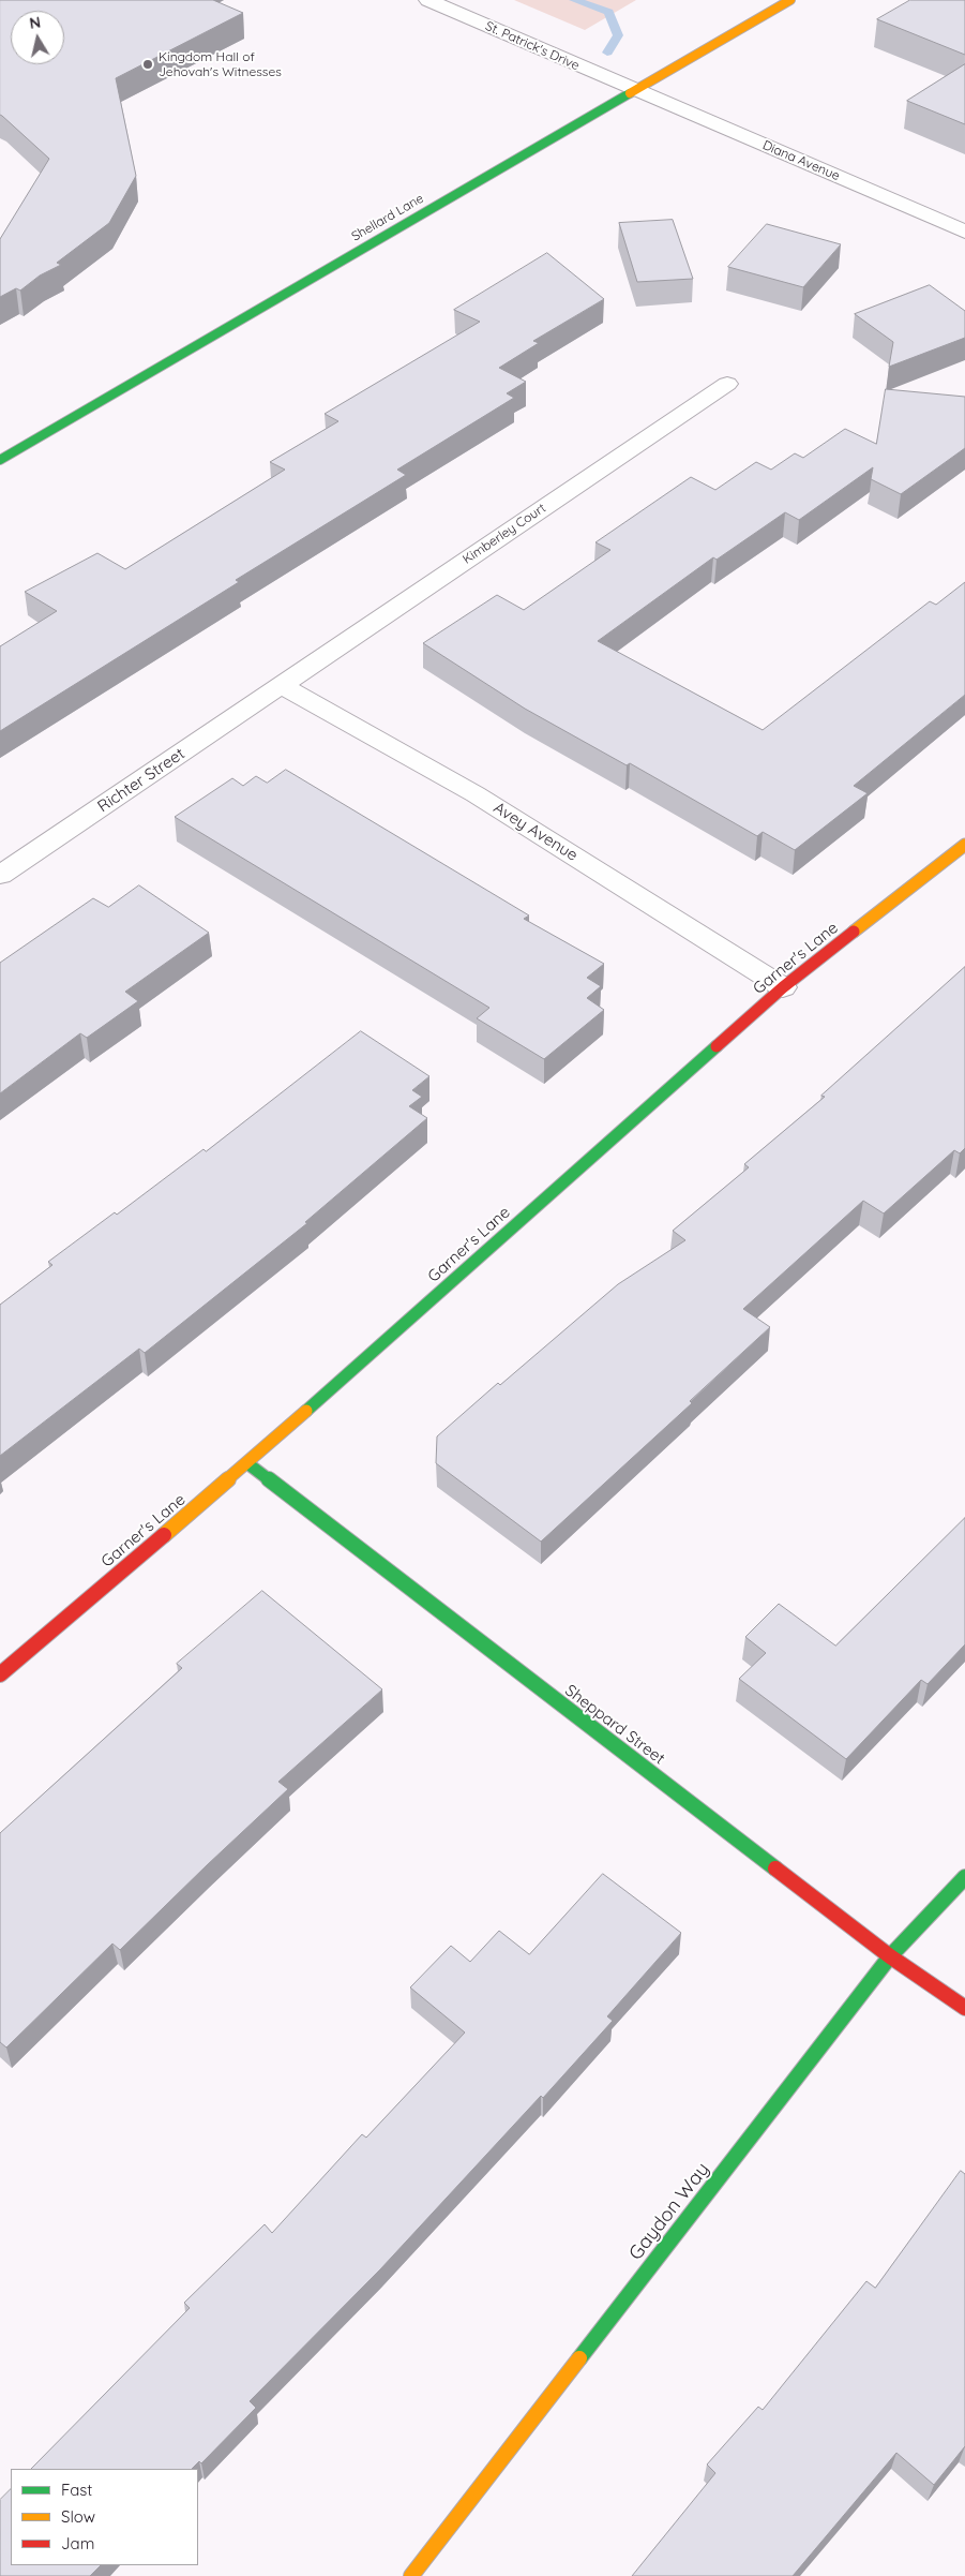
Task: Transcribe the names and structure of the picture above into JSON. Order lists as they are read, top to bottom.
{
  "streets": {
    "street": [
      "St. Patrick's Drive",
      "Diana Avenue",
      "Shellard Lane",
      "Kimberley Court",
      "Richter Street",
      "Avey Avenue",
      "Garner's Lane",
      "Sheppard Street",
      "Gaydon Way"
    ]
  },
  "crossings": [
    ["St. Patrick's Drive", "Diana Avenue"],
    ["St. Patrick's Drive", "Shellard Lane"],
    ["Diana Avenue", "Shellard Lane"],
    ["Kimberley Court", "Richter Street"],
    ["Kimberley Court", "Avey Avenue"],
    ["Richter Street", "Avey Avenue"],
    ["Avey Avenue", "Garner's Lane"],
    ["Garner's Lane", "Sheppard Street"],
    ["Sheppard Street", "Gaydon Way"]
  ],
  "places": ["Kingdom Hall of Jehovah's Witnesses"],
  "legend": ["Fast", "Slow", "Jam"],
  "north": "top"
}
